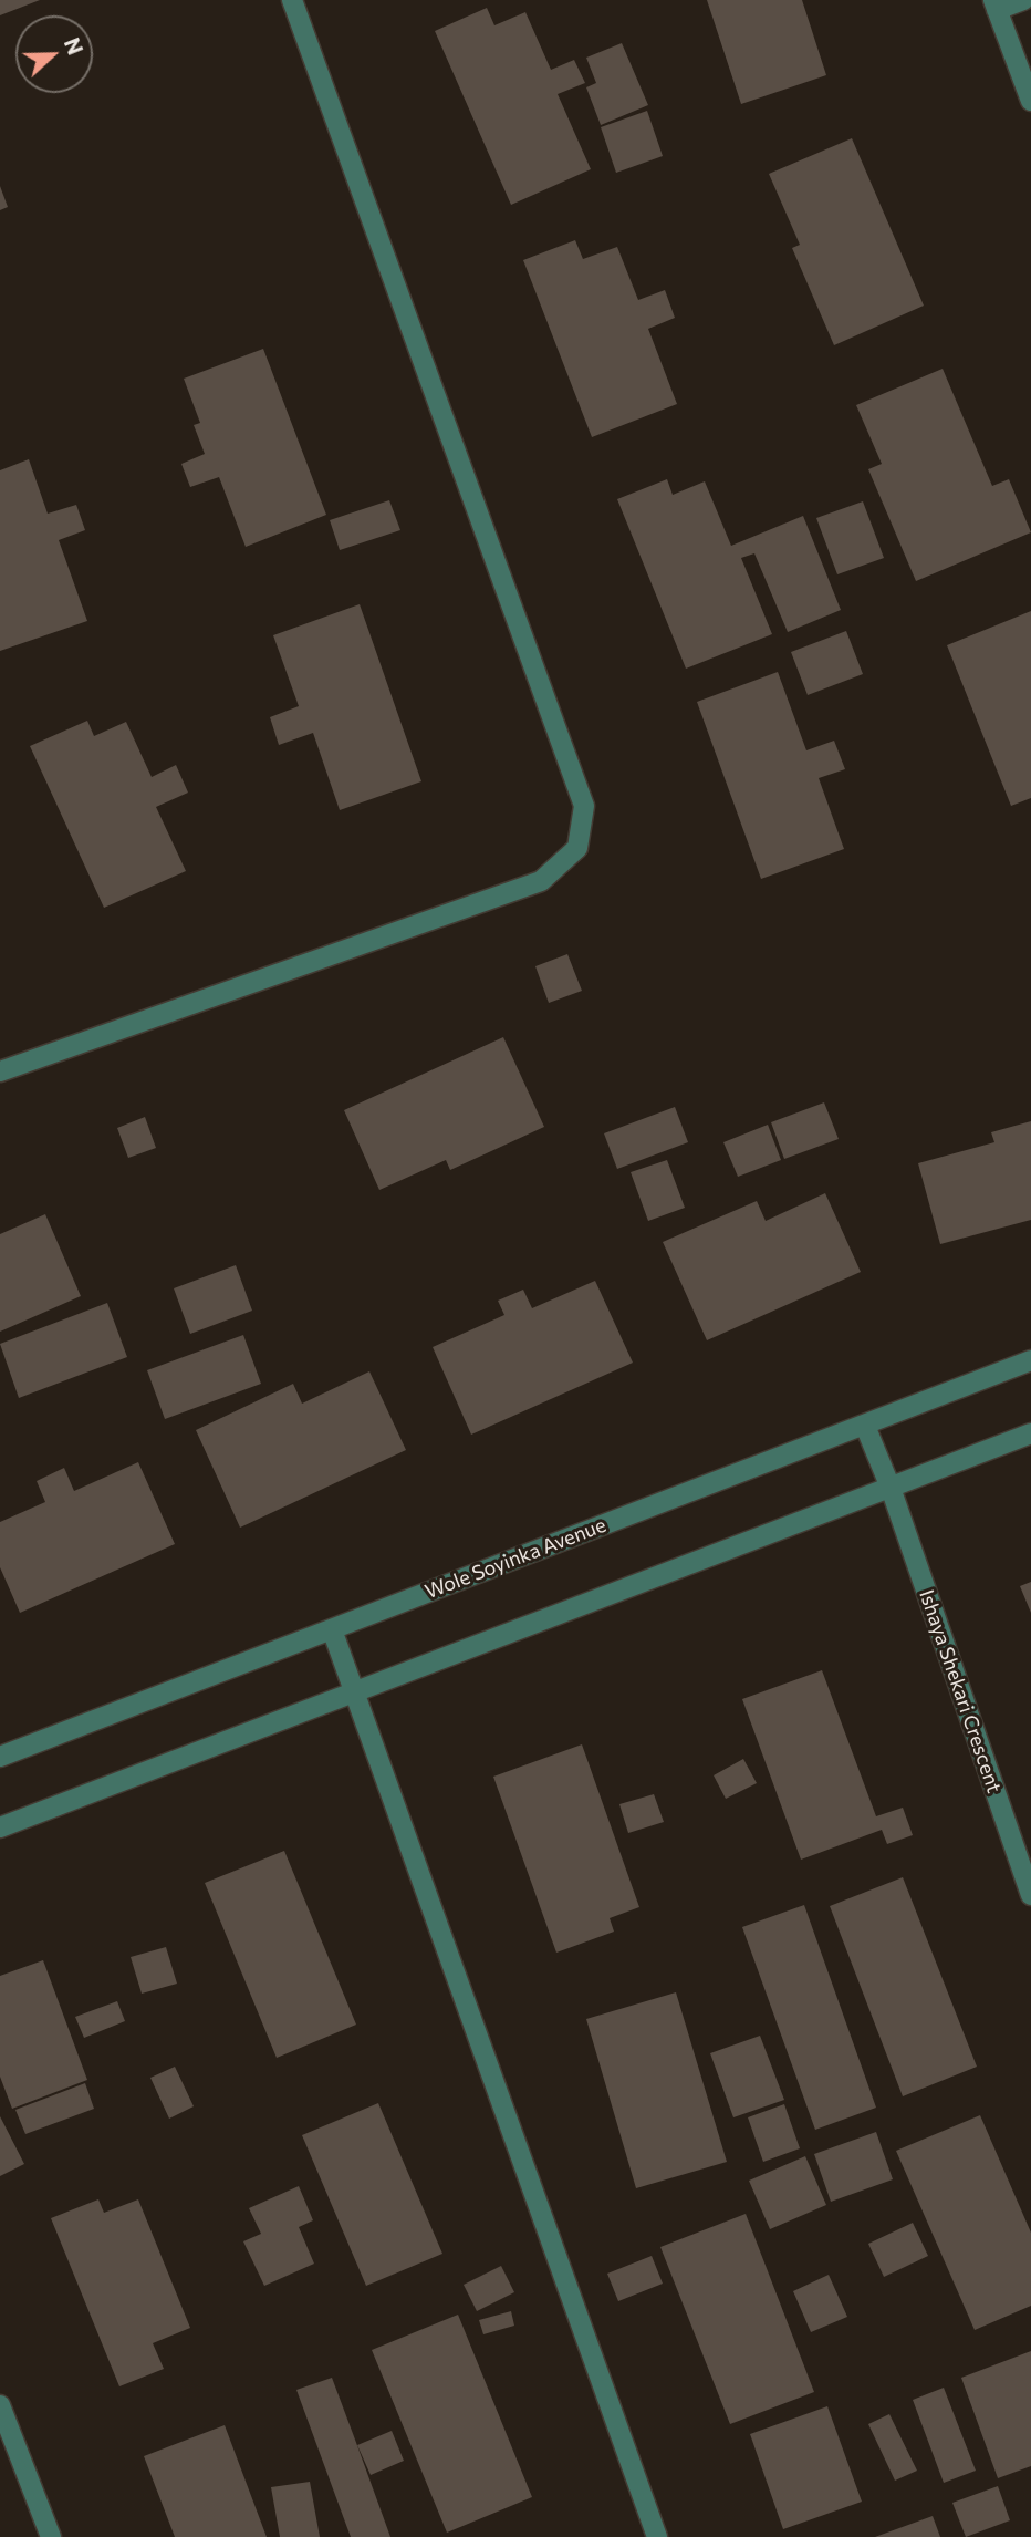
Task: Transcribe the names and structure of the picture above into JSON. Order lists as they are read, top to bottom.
{
  "streets": {
    "street": ["Wole Soyinka Avenue", "Ishaya Shekari Crescent"]
  },
  "crossings": [
    ["Wole Soyinka Avenue", "Ishaya Shekari Crescent"]
  ],
  "north": "right"
}
